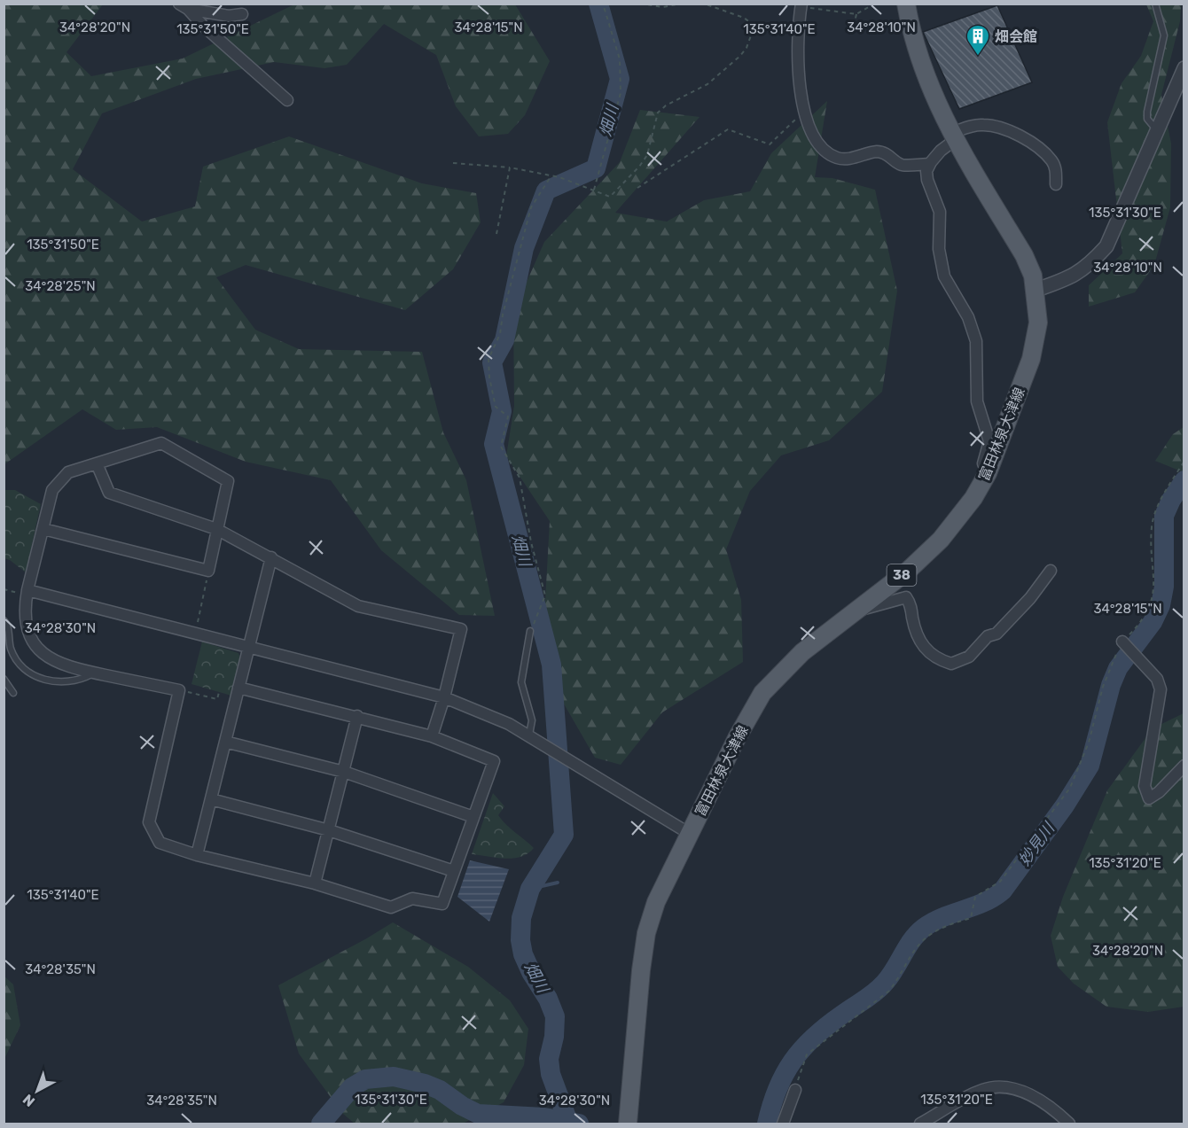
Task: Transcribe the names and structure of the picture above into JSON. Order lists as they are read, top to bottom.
{
  "streets": {
    "main road": ["富田林泉大津線", "38"]
  },
  "water": ["畑川", "妙見川"],
  "places": {
    "building": ["畑会館"]
  },
  "north": "bottom left",
  "coordinates": [
    "34°28'20\"N",
    "34°28'15\"N",
    "34°28'10\"N",
    "135°31'50\"E",
    "135°31'40\"E",
    "135°31'30\"E",
    "34°28'25\"N",
    "34°28'30\"N",
    "135°31'20\"E",
    "34°28'35\"N"
  ]
}
